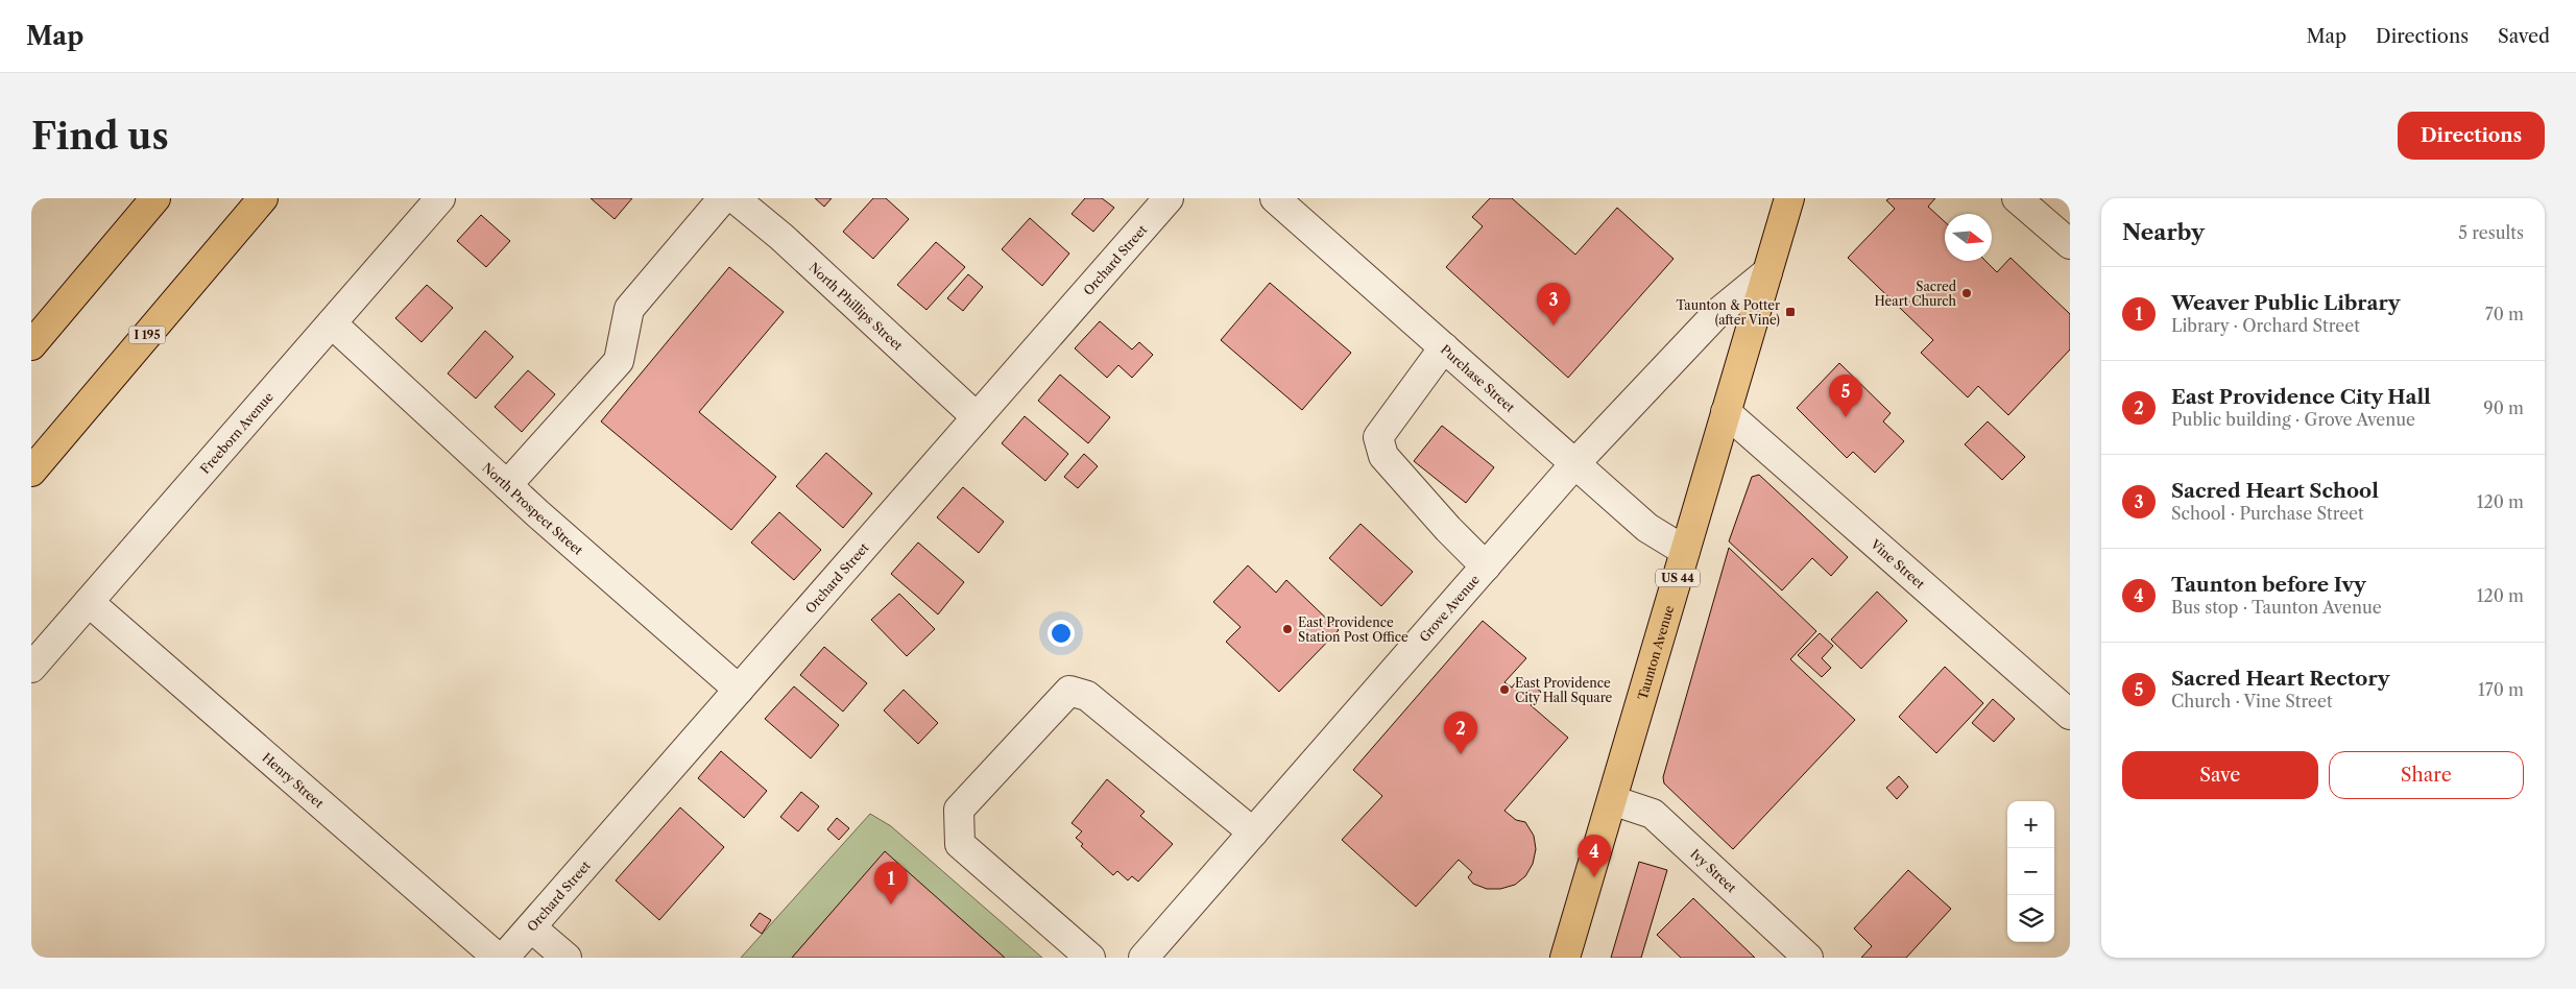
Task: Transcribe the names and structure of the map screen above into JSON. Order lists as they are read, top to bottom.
{
  "streets": {
    "highway": ["I 195", "US 44", "Taunton Avenue"],
    "street": [
      "Orchard Street",
      "North Phillips Street",
      "Purchase Street",
      "Freeborn Avenue",
      "North Prospect Street",
      "Vine Street",
      "Grove Avenue",
      "Henry Street",
      "Ivy Street"
    ]
  },
  "crossings": [
    ["Orchard Street", "North Phillips Street"],
    ["Orchard Street", "North Prospect Street"],
    ["Purchase Street", "Grove Avenue"],
    ["Purchase Street", "Taunton Avenue"],
    ["Freeborn Avenue", "North Prospect Street"],
    ["Freeborn Avenue", "Henry Street"],
    ["Vine Street", "Taunton Avenue"],
    ["Grove Avenue", "Taunton Avenue"],
    ["Taunton Avenue", "Ivy Street"]
  ],
  "places": {
    "other": ["Sacred Heart Church", "East Providence Station Post Office", "East Providence City Hall Square"],
    "transit": ["Taunton & Potter (after Vine)"]
  },
  "north": "right",
  "page": {
    "header": "Map",
    "nav": ["Map", "Directions", "Saved"],
    "buttons": [
      "Directions",
      ["Save", "Share"]
    ],
    "title": "Find us",
    "heading": ["Nearby", "5 results"],
    "list": [
      {
        "mark": "1",
        "name": "Weaver Public Library",
        "note": "Library · Orchard Street",
        "value": "70 m"
      },
      {
        "mark": "2",
        "name": "East Providence City Hall",
        "note": "Public building · Grove Avenue",
        "value": "90 m"
      },
      {
        "mark": "3",
        "name": "Sacred Heart School",
        "note": "School · Purchase Street",
        "value": "120 m"
      },
      {
        "mark": "4",
        "name": "Taunton before Ivy",
        "note": "Bus stop · Taunton Avenue",
        "value": "120 m"
      },
      {
        "mark": "5",
        "name": "Sacred Heart Rectory",
        "note": "Church · Vine Street",
        "value": "170 m"
      }
    ],
    "pins": [
      "3",
      "5",
      "2",
      "4",
      "1"
    ],
    "map_buttons": ["+", "−"]
  }
}
